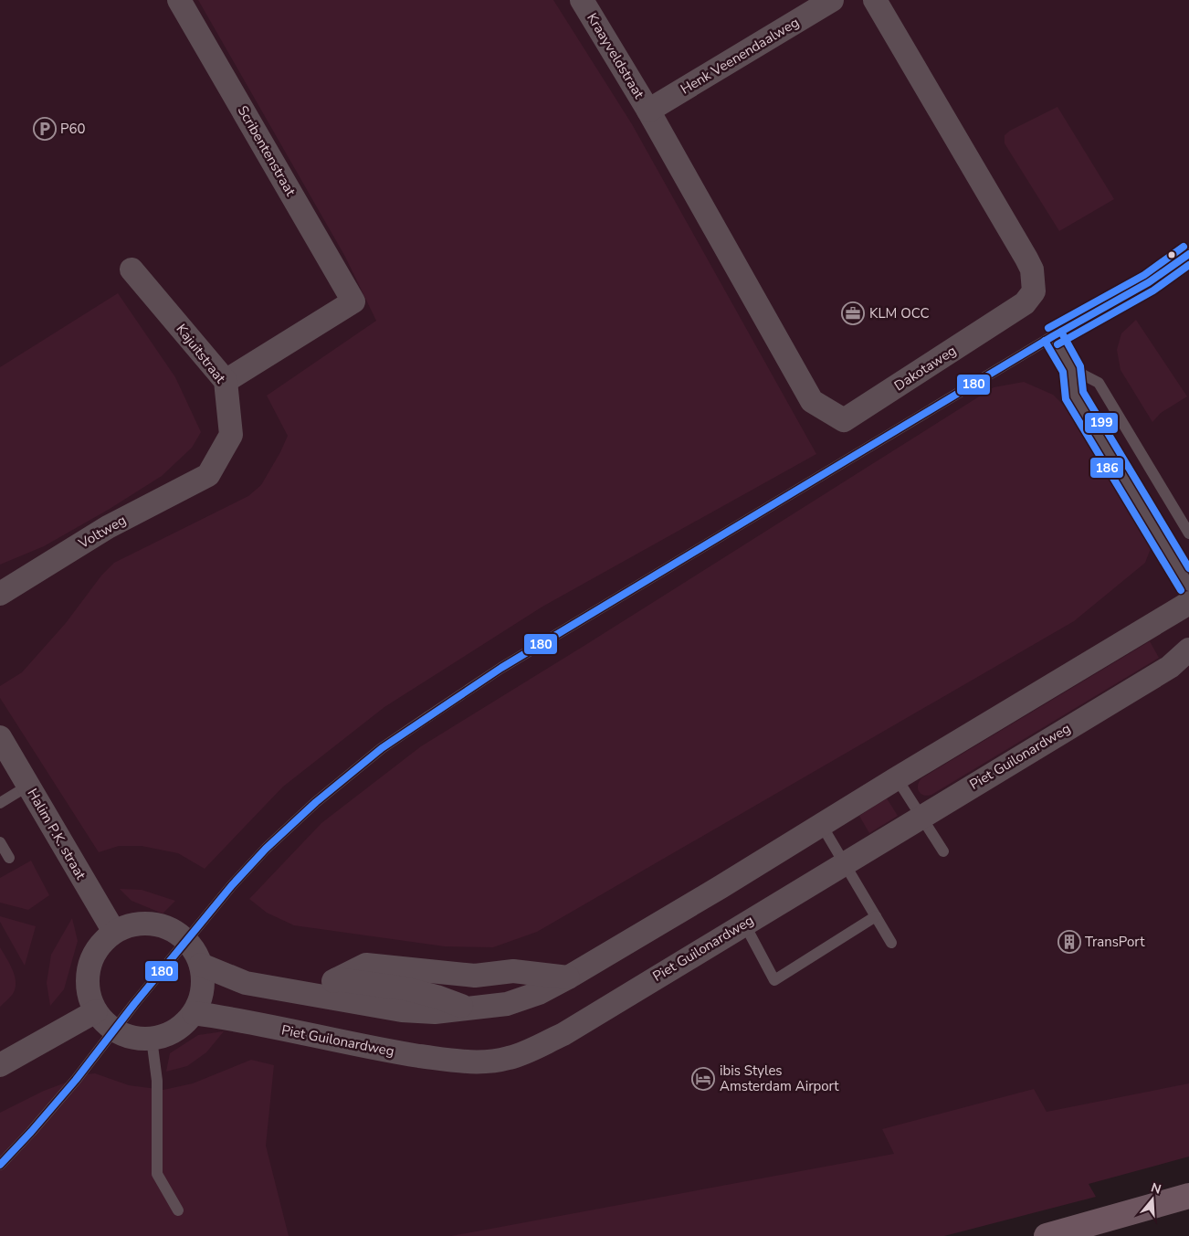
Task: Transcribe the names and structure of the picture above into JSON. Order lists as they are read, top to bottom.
{
  "streets": {
    "street": [
      "Kraayveldstraat",
      "Henk Veenendaalweg",
      "Scribentenstraat",
      "Kajuitstraat",
      "Dakotaweg",
      "Voltweg",
      "Piet Guilonardweg",
      "Halim P.K. straat"
    ]
  },
  "crossings": [
    ["Kraayveldstraat", "Henk Veenendaalweg"],
    ["Kraayveldstraat", "Dakotaweg"],
    ["Henk Veenendaalweg", "Dakotaweg"],
    ["Scribentenstraat", "Kajuitstraat"],
    ["Kajuitstraat", "Voltweg"],
    ["Piet Guilonardweg", "Halim P.K. straat"]
  ],
  "places": {
    "parking": ["P60"],
    "office": ["KLM OCC"],
    "building": ["TransPort"],
    "hotel": ["ibis Styles Amsterdam Airport"]
  },
  "lines": ["transit line 199", "transit line 180", "transit line 186"],
  "north": "top"
}
